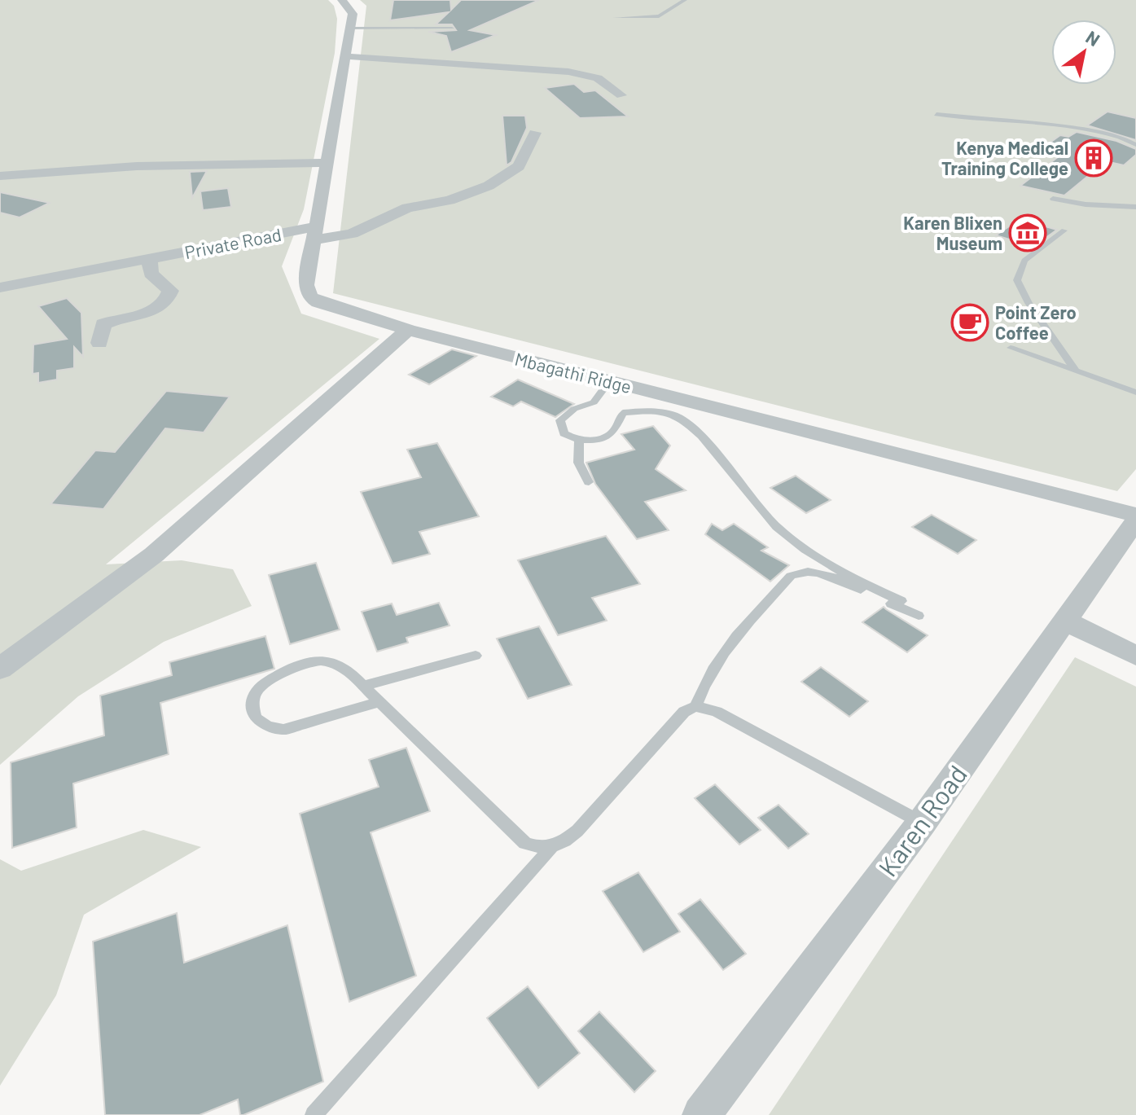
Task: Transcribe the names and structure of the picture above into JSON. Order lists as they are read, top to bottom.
{
  "streets": {
    "street": ["Private Road", "Mbagathi Ridge", "Karen Road"]
  },
  "crossings": [
    ["Private Road", "Mbagathi Ridge"]
  ],
  "places": {
    "building": ["Kenya Medical Training College"],
    "museum": ["Karen Blixen Museum"],
    "cafe": ["Point Zero Coffee"]
  },
  "north": "top right"
}
